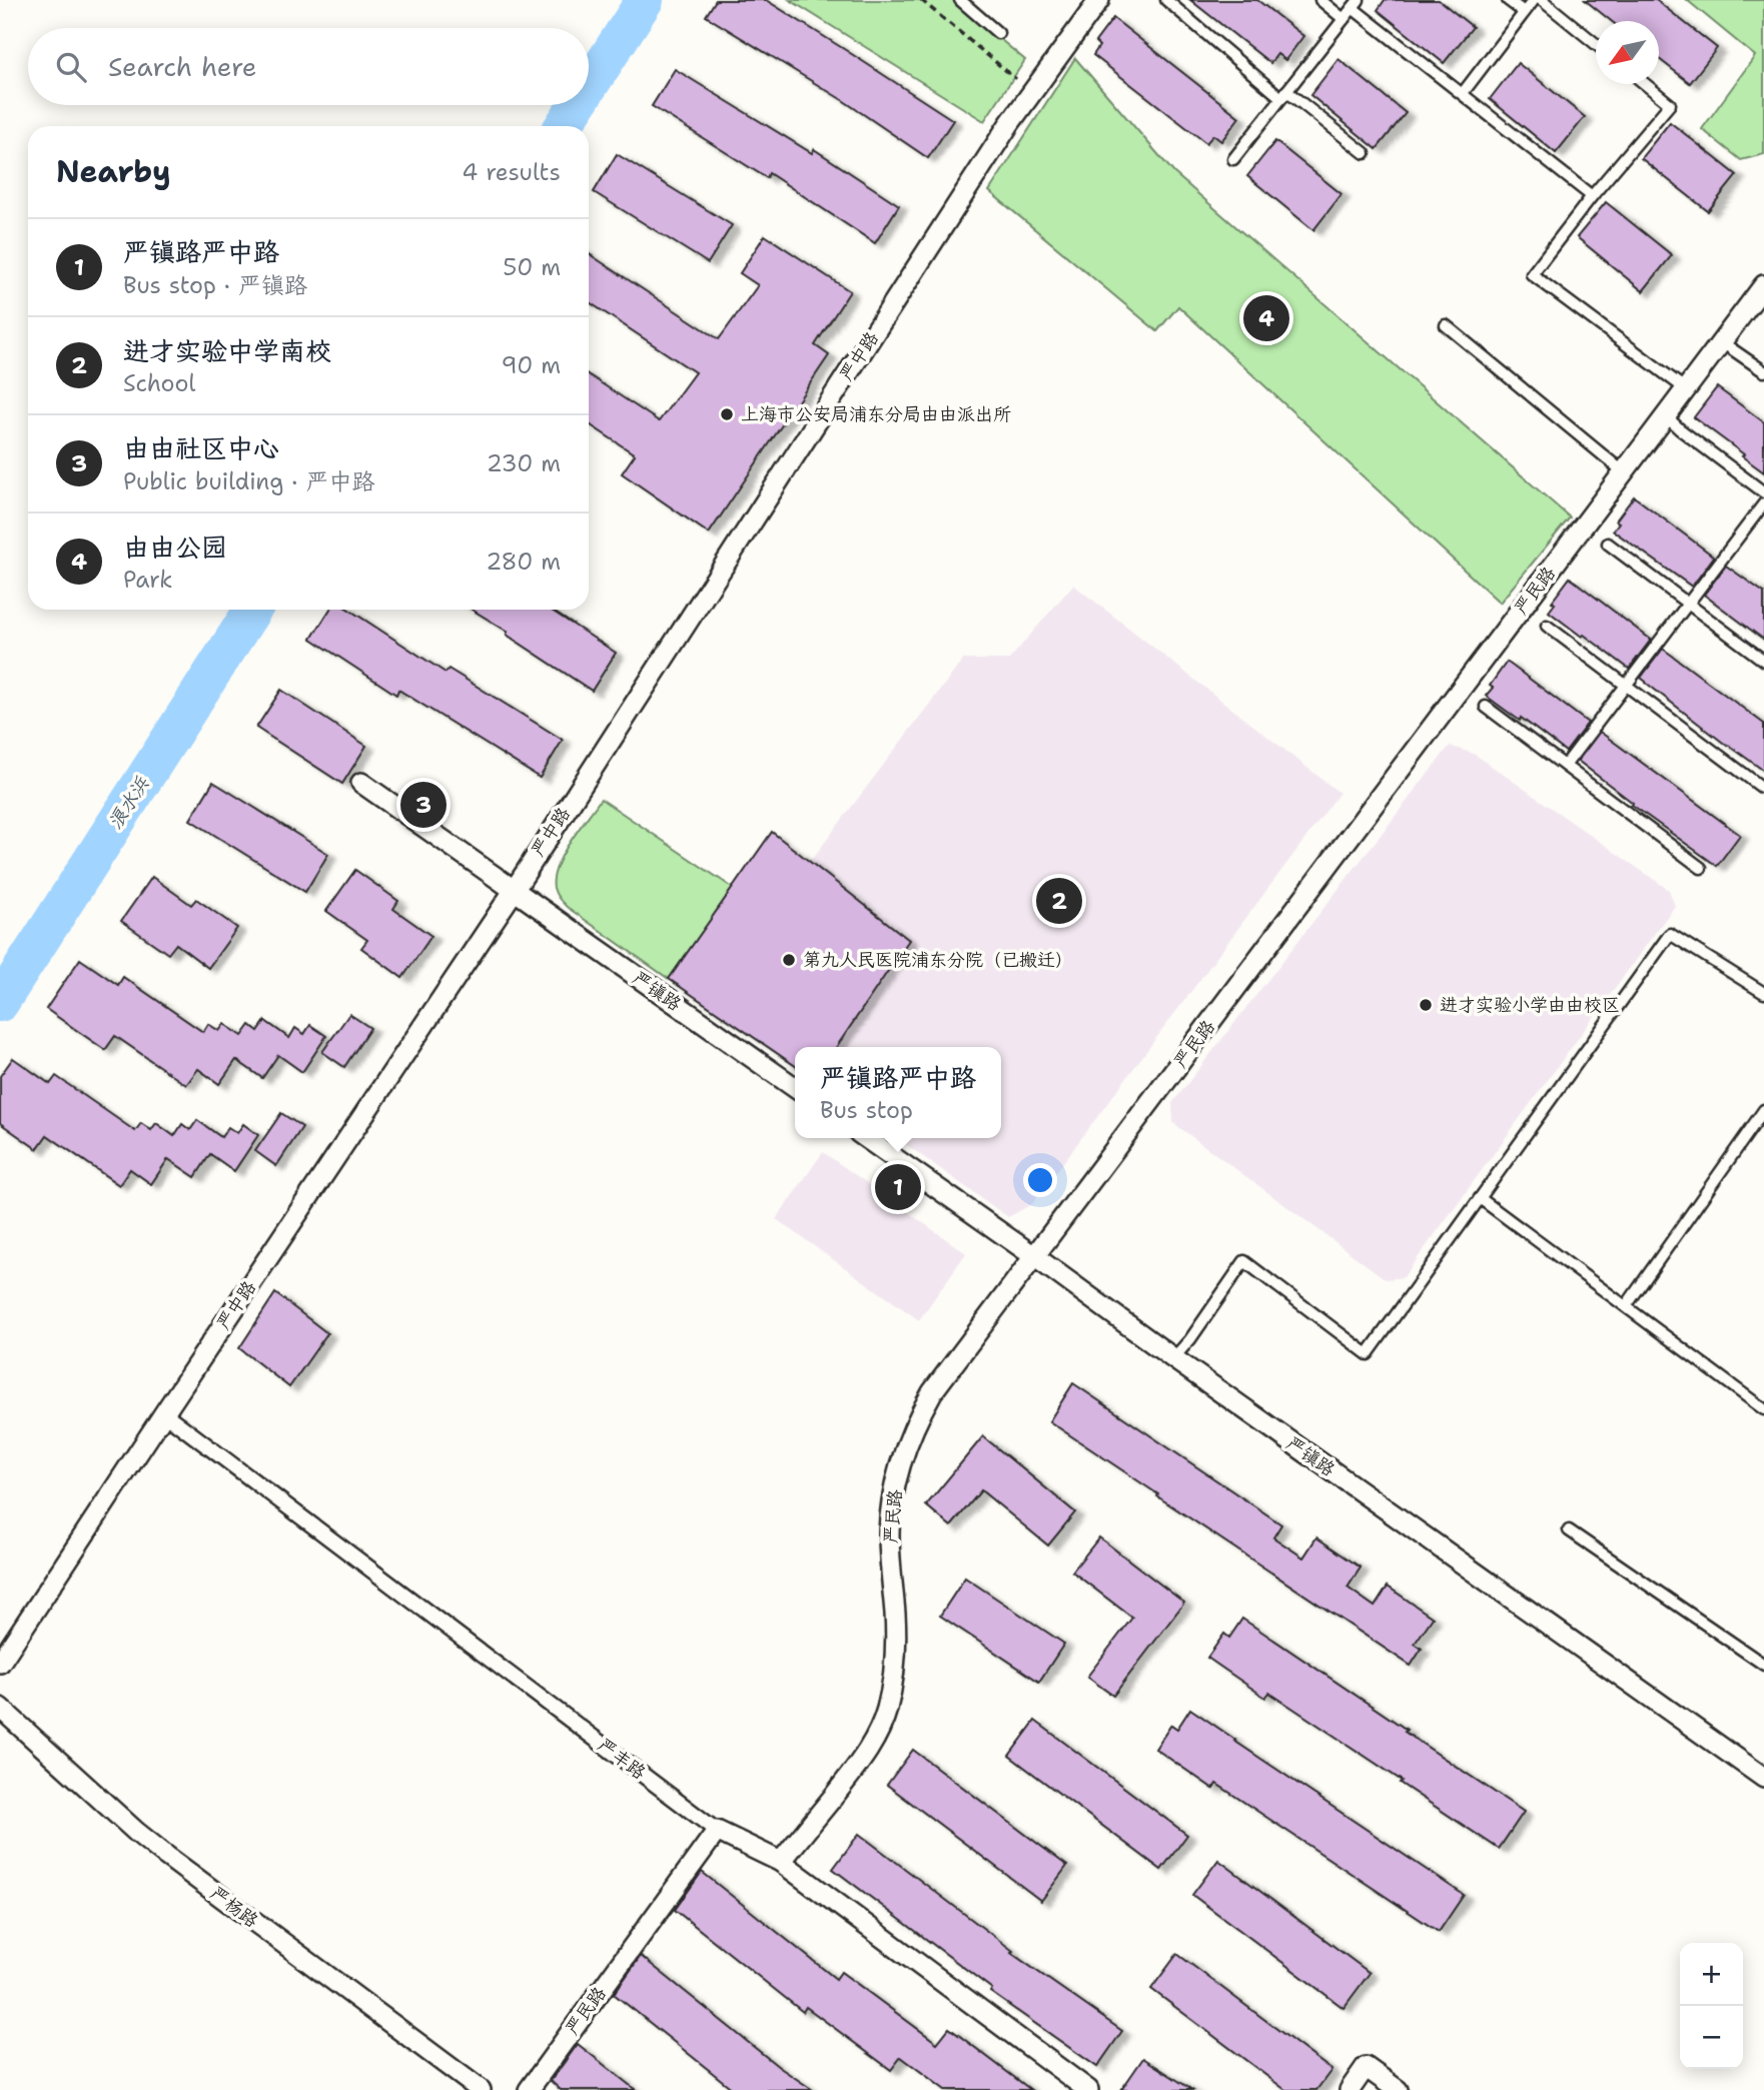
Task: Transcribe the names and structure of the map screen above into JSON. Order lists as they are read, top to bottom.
{
  "streets": {
    "street": [
      "严中路",
      "严民路",
      "严镇路",
      "严丰路",
      "严杨路"
    ]
  },
  "crossings": [
    ["严中路", "严镇路"],
    ["严中路", "严丰路"],
    ["严民路", "严镇路"],
    ["严民路", "严丰路"]
  ],
  "water": ["浪水浜"],
  "places": ["上海市公安局浦东分局由由派出所", "第九人民医院浦东分院（已搬迁）", "进才实验小学由由校区"],
  "north": "bottom left",
  "page": {
    "search": "Search here",
    "heading": ["Nearby", "4 results"],
    "list": [
      {
        "mark": "1",
        "name": "严镇路严中路",
        "note": "Bus stop · 严镇路",
        "value": "50 m"
      },
      {
        "mark": "2",
        "name": "进才实验中学南校",
        "note": "School",
        "value": "90 m"
      },
      {
        "mark": "3",
        "name": "由由社区中心",
        "note": "Public building · 严中路",
        "value": "230 m"
      },
      {
        "mark": "4",
        "name": "由由公园",
        "note": "Park",
        "value": "280 m"
      }
    ],
    "pins": [
      "4",
      "3",
      "2",
      "1"
    ],
    "popup": ["严镇路严中路", "Bus stop"],
    "map_buttons": ["+", "−"]
  }
}
